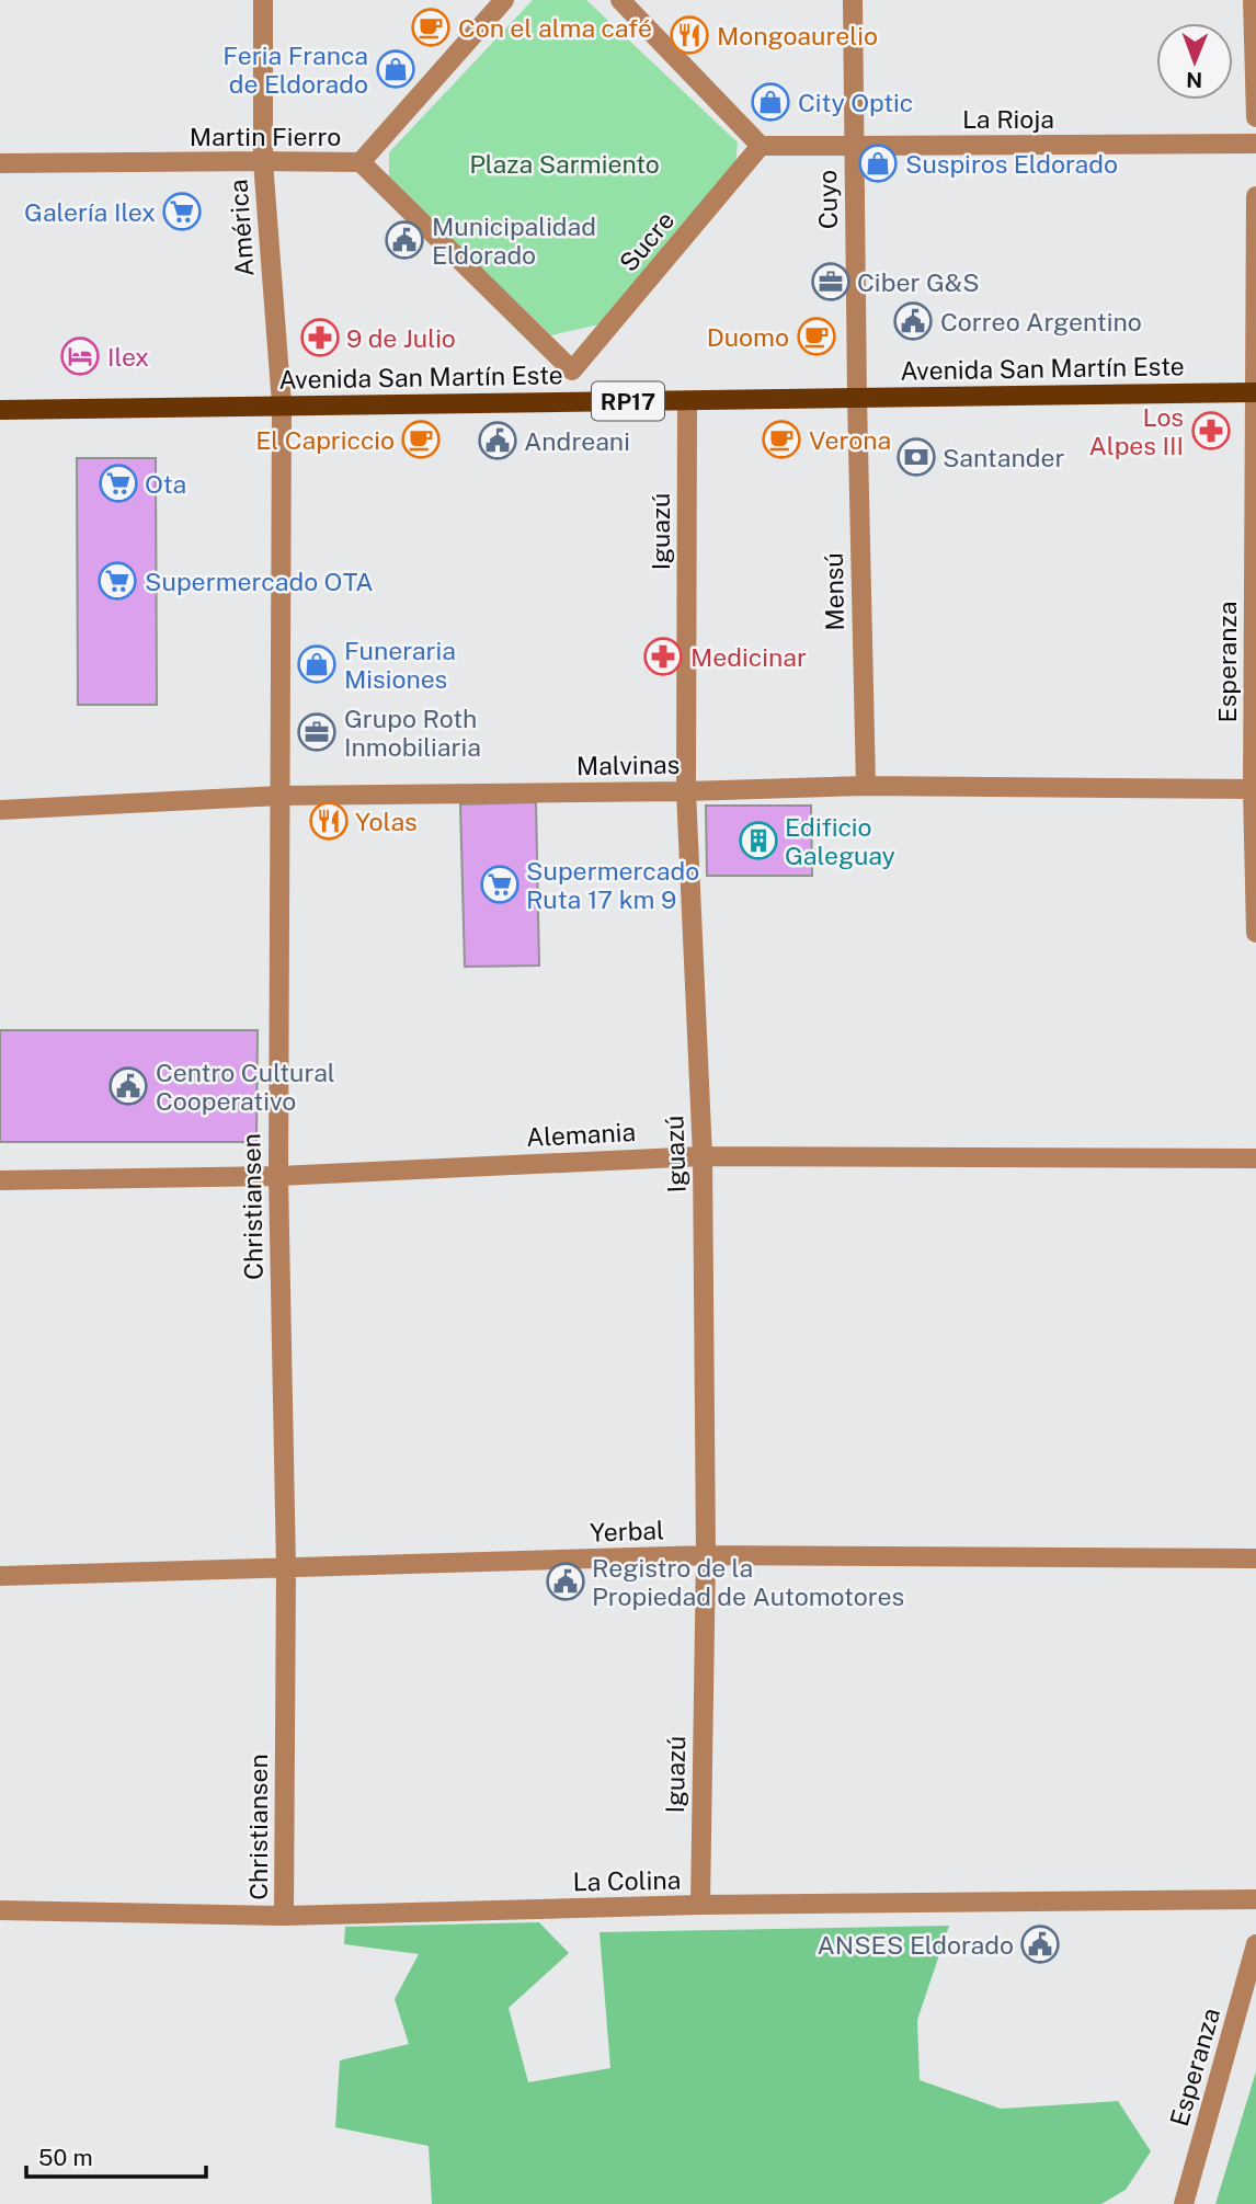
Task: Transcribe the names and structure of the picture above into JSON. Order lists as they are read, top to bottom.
{
  "streets": {
    "main road": ["Avenida San Martín Este", "RP17"],
    "street": [
      "La Rioja",
      "Martin Fierro",
      "Cuyo",
      "América",
      "Sucre",
      "Iguazú",
      "Mensú",
      "Esperanza",
      "Malvinas",
      "Alemania",
      "Christiansen",
      "Yerbal",
      "La Colina"
    ]
  },
  "crossings": [
    ["La Rioja", "Cuyo"],
    ["La Rioja", "Sucre"],
    ["Martin Fierro", "América"],
    ["Cuyo", "Avenida San Martín Este"],
    ["Cuyo", "Mensú"],
    ["América", "Avenida San Martín Este"],
    ["América", "Christiansen"],
    ["Avenida San Martín Este", "Iguazú"],
    ["Avenida San Martín Este", "Mensú"],
    ["Avenida San Martín Este", "Esperanza"],
    ["Avenida San Martín Este", "Christiansen"],
    ["Iguazú", "Malvinas"],
    ["Iguazú", "Alemania"],
    ["Iguazú", "Yerbal"],
    ["Iguazú", "La Colina"],
    ["Mensú", "Malvinas"],
    ["Esperanza", "Malvinas"],
    ["Malvinas", "Christiansen"],
    ["Alemania", "Christiansen"],
    ["Christiansen", "Yerbal"],
    ["Christiansen", "La Colina"]
  ],
  "parks": ["Plaza Sarmiento"],
  "places": {
    "cafe": [
      "Con el alma café",
      "Duomo",
      "El Capriccio",
      "Verona"
    ],
    "restaurant": ["Mongoaurelio", "Yolas"],
    "shop": [
      "Feria Franca de Eldorado",
      "City Optic",
      "Suspiros Eldorado",
      "Funeraria Misiones"
    ],
    "supermarket": [
      "Galería Ilex",
      "Ota",
      "Supermercado OTA",
      "Supermercado Ruta 17 km 9"
    ],
    "public building": [
      "Municipalidad Eldorado",
      "Correo Argentino",
      "Andreani",
      "Centro Cultural Cooperativo",
      "Registro de la Propiedad de Automotores",
      "ANSES Eldorado"
    ],
    "office": ["Ciber G&S", "Grupo Roth Inmobiliaria"],
    "pharmacy": ["9 de Julio", "Los Alpes III", "Medicinar"],
    "hotel": ["Ilex"],
    "bank": ["Santander"],
    "building": ["Edificio Galeguay"]
  },
  "scale_bar": "50 m",
  "north": "bottom"
}
